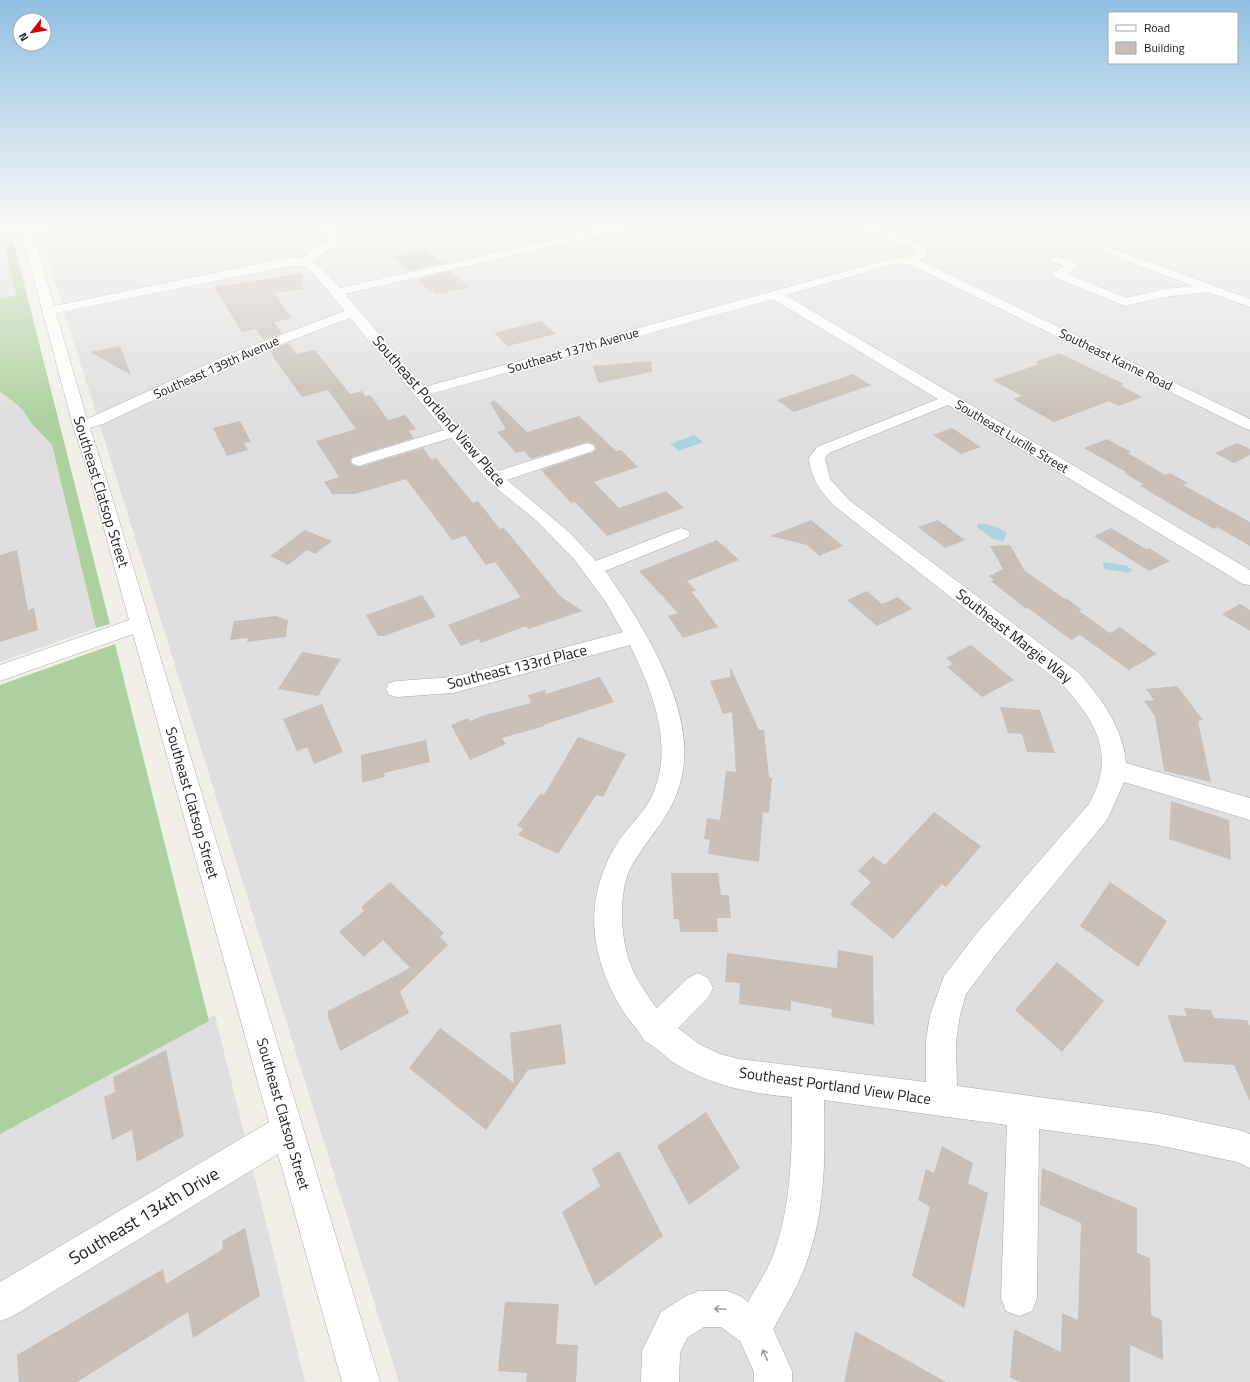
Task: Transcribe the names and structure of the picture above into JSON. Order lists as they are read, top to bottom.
{
  "streets": {
    "street": [
      "Southeast 137th Avenue",
      "Southeast Kanne Road",
      "Southeast 139th Avenue",
      "Southeast Portland View Place",
      "Southeast Lucille Street",
      "Southeast Clatsop Street",
      "Southeast Margie Way",
      "Southeast 133rd Place",
      "Southeast 134th Drive"
    ]
  },
  "crossings": [
    ["Southeast 137th Avenue", "Southeast Portland View Place"],
    ["Southeast 137th Avenue", "Southeast Lucille Street"],
    ["Southeast 139th Avenue", "Southeast Portland View Place"],
    ["Southeast 139th Avenue", "Southeast Clatsop Street"],
    ["Southeast Portland View Place", "Southeast Margie Way"],
    ["Southeast Portland View Place", "Southeast 133rd Place"],
    ["Southeast Lucille Street", "Southeast Margie Way"],
    ["Southeast Clatsop Street", "Southeast 134th Drive"]
  ],
  "legend": ["Road", "Building"],
  "north": "bottom left"
}
